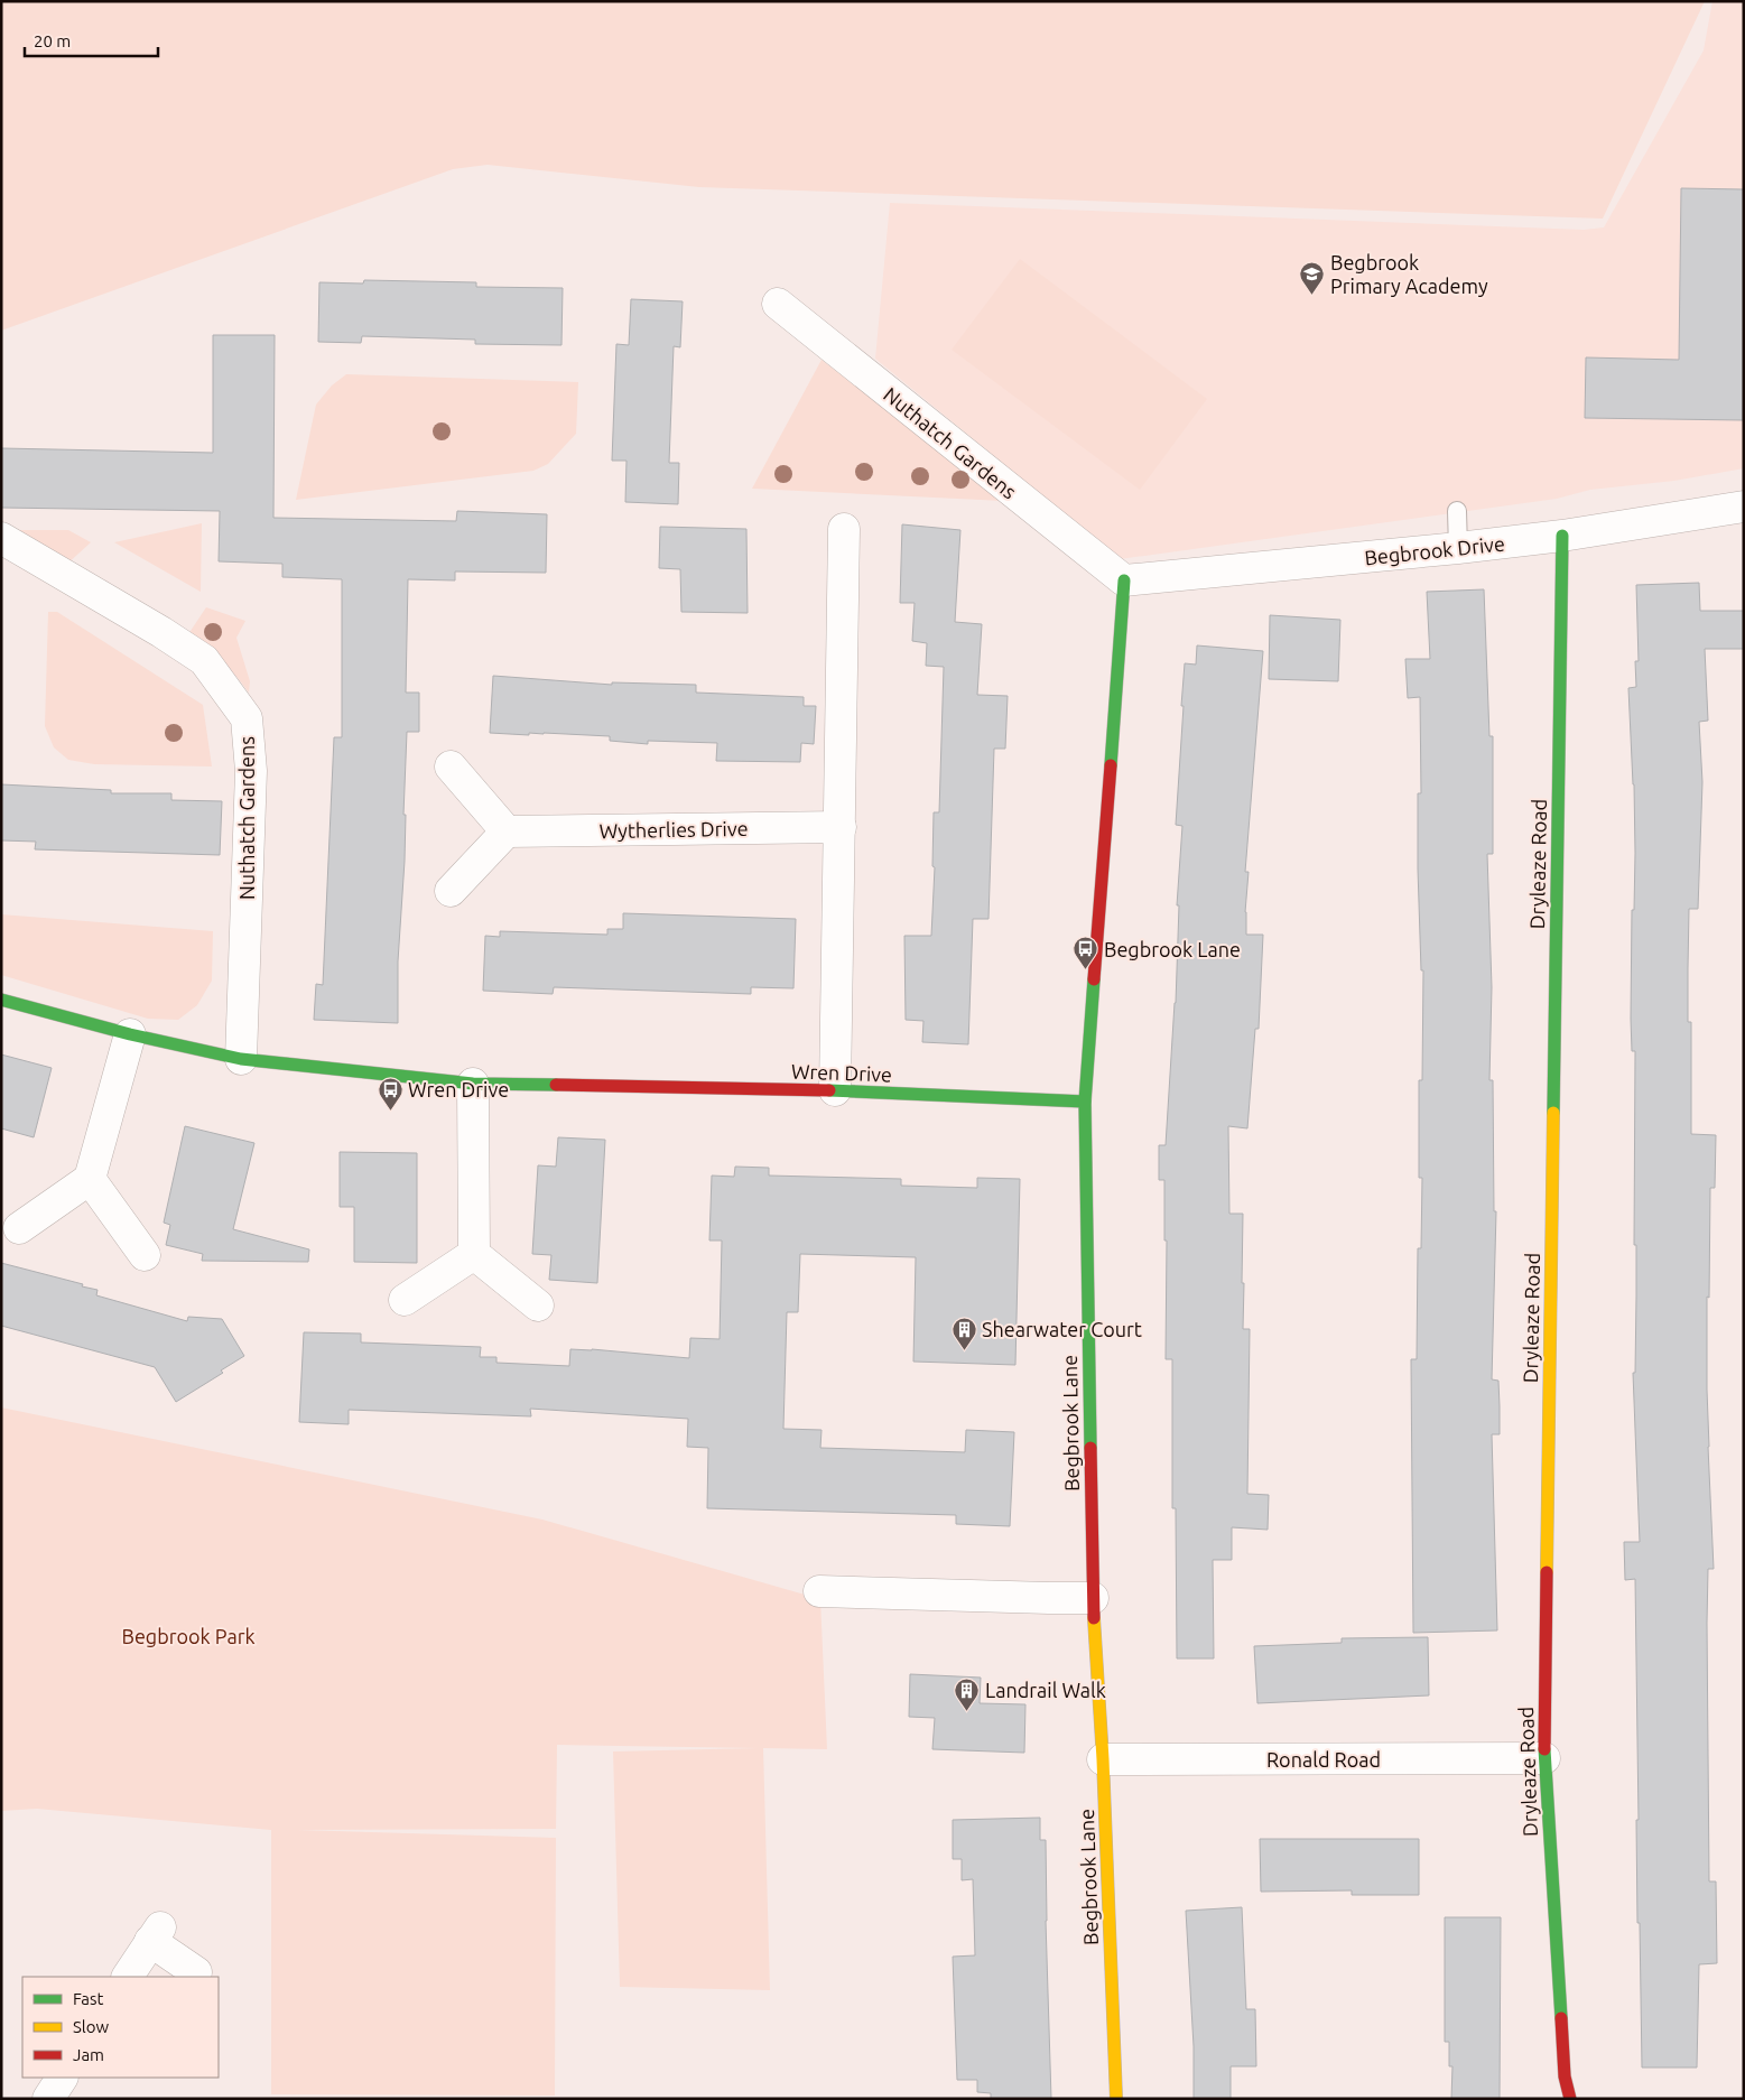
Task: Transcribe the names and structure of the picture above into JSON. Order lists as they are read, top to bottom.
{
  "streets": {
    "street": [
      "Nuthatch Gardens",
      "Begbrook Drive",
      "Wytherlies Drive",
      "Dryleaze Road",
      "Wren Drive",
      "Begbrook Lane",
      "Ronald Road"
    ]
  },
  "crossings": [
    ["Nuthatch Gardens", "Begbrook Drive"],
    ["Nuthatch Gardens", "Wren Drive"],
    ["Nuthatch Gardens", "Begbrook Lane"],
    ["Begbrook Drive", "Dryleaze Road"],
    ["Begbrook Drive", "Begbrook Lane"],
    ["Dryleaze Road", "Ronald Road"],
    ["Wren Drive", "Begbrook Lane"],
    ["Begbrook Lane", "Ronald Road"]
  ],
  "parks": ["Begbrook Park"],
  "places": {
    "school or university": ["Begbrook Primary Academy"],
    "bus stop": ["Begbrook Lane", "Wren Drive"],
    "building": ["Shearwater Court", "Landrail Walk"]
  },
  "legend": ["Fast", "Slow", "Jam"],
  "scale_bar": "20 m"
}
